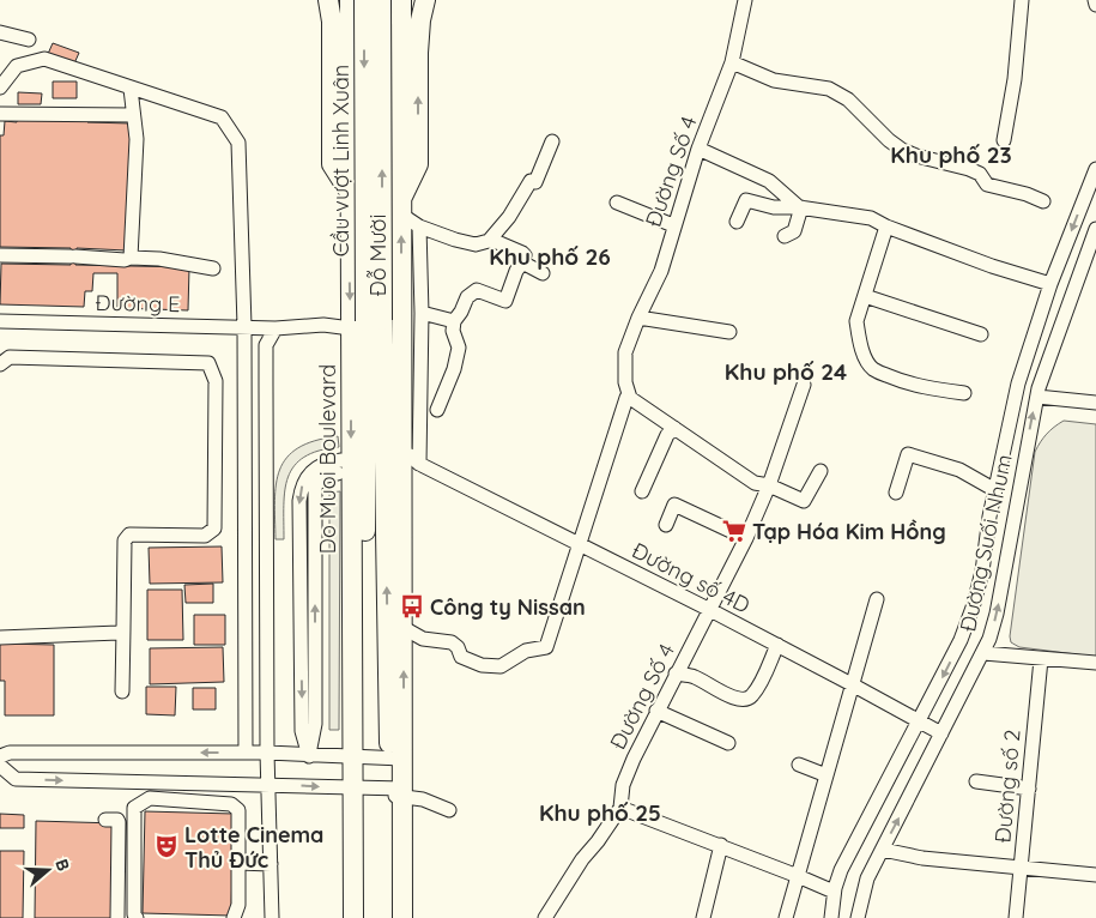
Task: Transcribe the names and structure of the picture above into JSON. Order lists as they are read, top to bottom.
{
  "streets": {
    "highway": ["Cầu vượt Linh Xuân", "Đỗ Mười", "Do Muoi Boulevard"],
    "street": [
      "Đường Số 4",
      "Đường E",
      "Đường Suối Nhum",
      "Đường số 4D",
      "Đường số 2"
    ]
  },
  "crossings": [
    ["Cầu vượt Linh Xuân", "Đường E"],
    ["Cầu vượt Linh Xuân", "Do Muoi Boulevard"],
    ["Đường Số 4", "Đường số 4D"],
    ["Đỗ Mười", "Do Muoi Boulevard"],
    ["Đường E", "Do Muoi Boulevard"],
    ["Đường Suối Nhum", "Đường số 4D"]
  ],
  "districts": [
    "Khu phố 23",
    "Khu phố 26",
    "Khu phố 24",
    "Khu phố 25"
  ],
  "places": {
    "supermarket": ["Tạp Hóa Kim Hồng"],
    "bus stop": ["Công ty Nissan"],
    "theatre": ["Lotte Cinema Thủ Đức"]
  },
  "north": "right"
}
